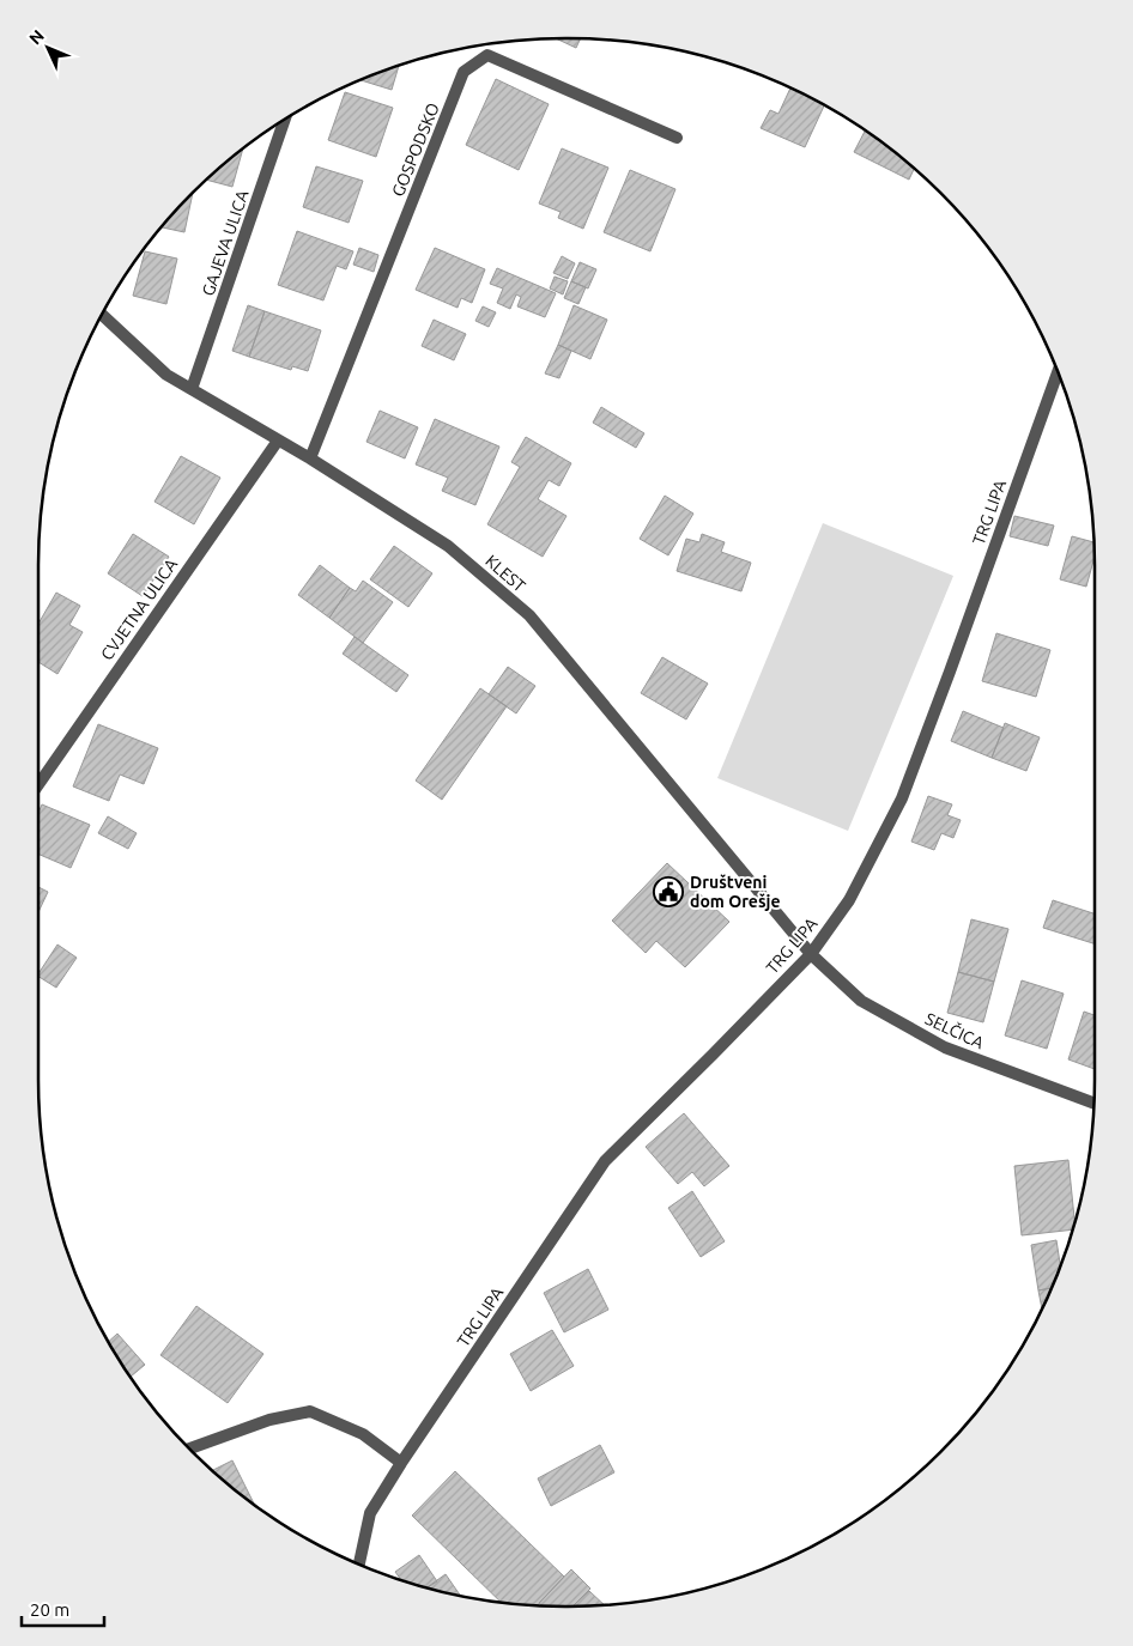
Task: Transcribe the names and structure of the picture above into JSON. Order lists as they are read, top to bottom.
{
  "streets": {
    "street": [
      "GOSPODSKO",
      "GAJEVA ULICA",
      "TRG LIPA",
      "KLEST",
      "CVJETNA ULICA",
      "SELČICA"
    ]
  },
  "crossings": [
    ["GOSPODSKO", "KLEST"],
    ["GAJEVA ULICA", "KLEST"],
    ["TRG LIPA", "KLEST"],
    ["TRG LIPA", "SELČICA"],
    ["KLEST", "CVJETNA ULICA"],
    ["KLEST", "SELČICA"]
  ],
  "places": {
    "public building": ["Društveni dom Orešje"]
  },
  "scale_bar": "20 m",
  "north": "top left"
}
